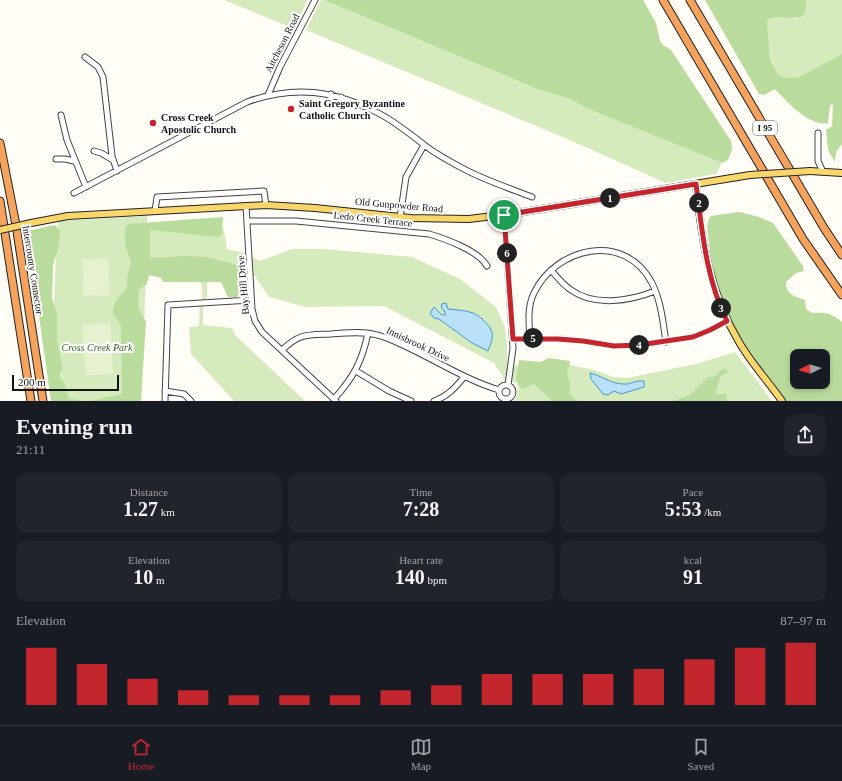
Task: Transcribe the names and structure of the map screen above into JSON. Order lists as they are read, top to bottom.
{
  "streets": {
    "highway": ["I 95", "Intercounty Connector"],
    "main road": ["Old Gunpowder Road"],
    "street": [
      "Aitcheson Road",
      "Ledo Creek Terrace",
      "Bay Hill Drive",
      "Innisbrook Drive"
    ]
  },
  "crossings": [
    ["Old Gunpowder Road", "Bay Hill Drive"],
    ["Ledo Creek Terrace", "Bay Hill Drive"],
    ["Bay Hill Drive", "Innisbrook Drive"]
  ],
  "parks": ["Cross Creek Park"],
  "places": ["Saint Gregory Byzantine Catholic Church", "Cross Creek Apostolic Church"],
  "scale_bar": "200 m",
  "north": "left",
  "page": {
    "pins": [
      "1",
      "2",
      "6",
      "3",
      "5",
      "4"
    ],
    "scale": "200 m",
    "heading": ["Evening run", "21:11"],
    "stats": [
      ["Distance", "1.27 km"],
      ["Time", "7:28"],
      ["Pace", "5:53 /km"],
      ["Elevation", "10 m"],
      ["Heart rate", "140 bpm"],
      ["kcal", "91"]
    ],
    "chart": ["Elevation", "87–97 m"],
    "tabs": ["Home", "Map", "Saved"]
  }
}
